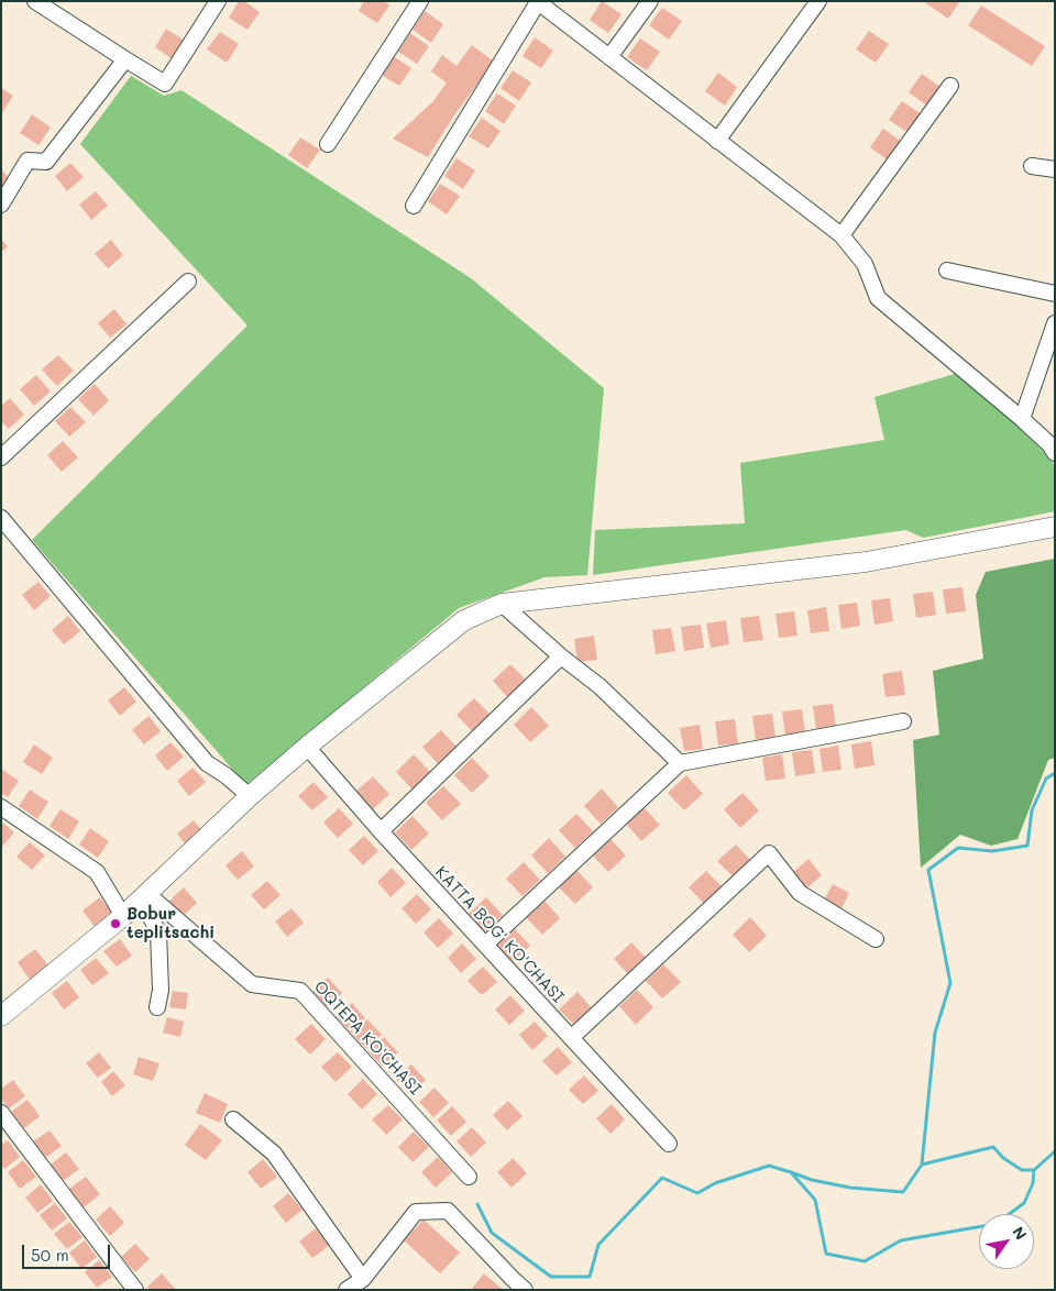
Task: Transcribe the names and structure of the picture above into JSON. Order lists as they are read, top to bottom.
{
  "streets": {
    "street": ["KATTA BOG' KO'CHASI", "OQTEPA KO'CHASI"]
  },
  "places": ["Bobur teplitsachi"],
  "scale_bar": "50 m",
  "north": "top right"
}
